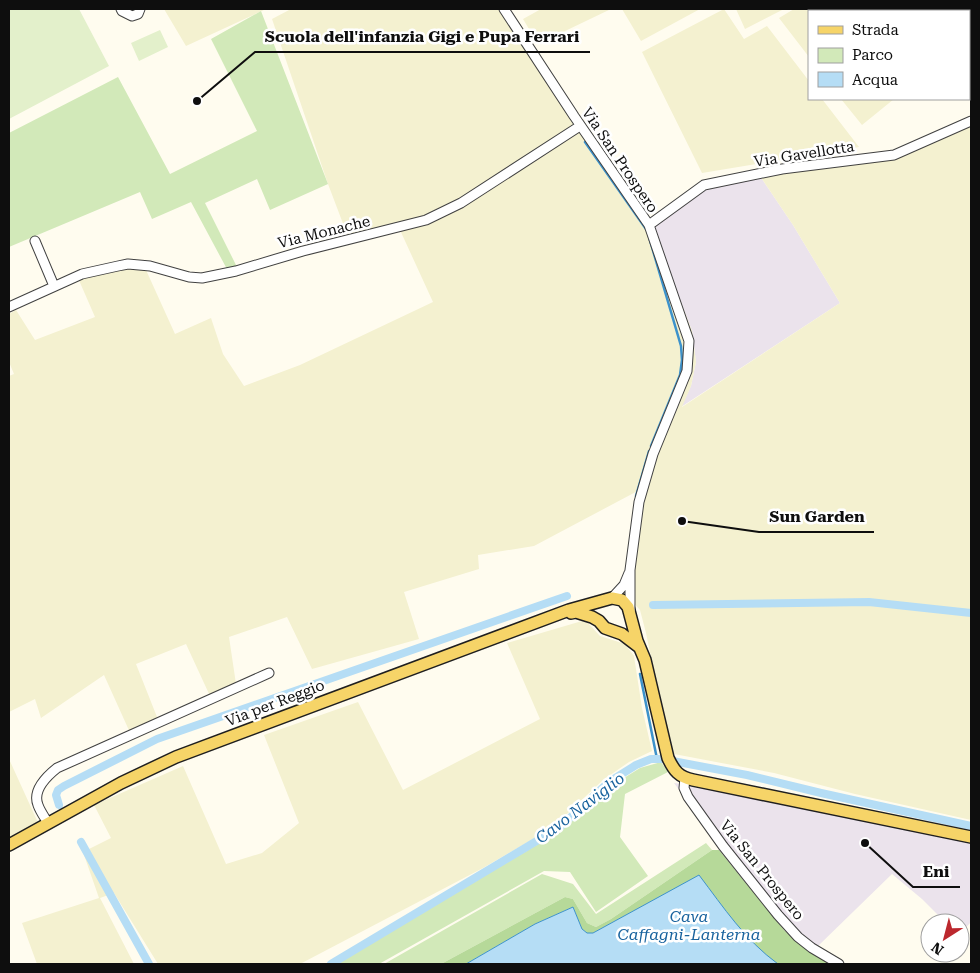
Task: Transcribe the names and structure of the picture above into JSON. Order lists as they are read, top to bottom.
{
  "streets": {
    "main road": ["Via per Reggio"],
    "street": ["Via Gavellotta", "Via San Prospero", "Via Monache"]
  },
  "crossings": [
    ["Via Gavellotta", "Via San Prospero"],
    ["Via San Prospero", "Via Monache"],
    ["Via San Prospero", "Via per Reggio"]
  ],
  "water": ["Cavo Naviglio", "Cava Caffagni-Lanterna"],
  "places": ["Scuola dell'infanzia Gigi e Pupa Ferrari", "Sun Garden", "Eni"],
  "legend": ["Strada", "Parco", "Acqua"],
  "north": "bottom left"
}
